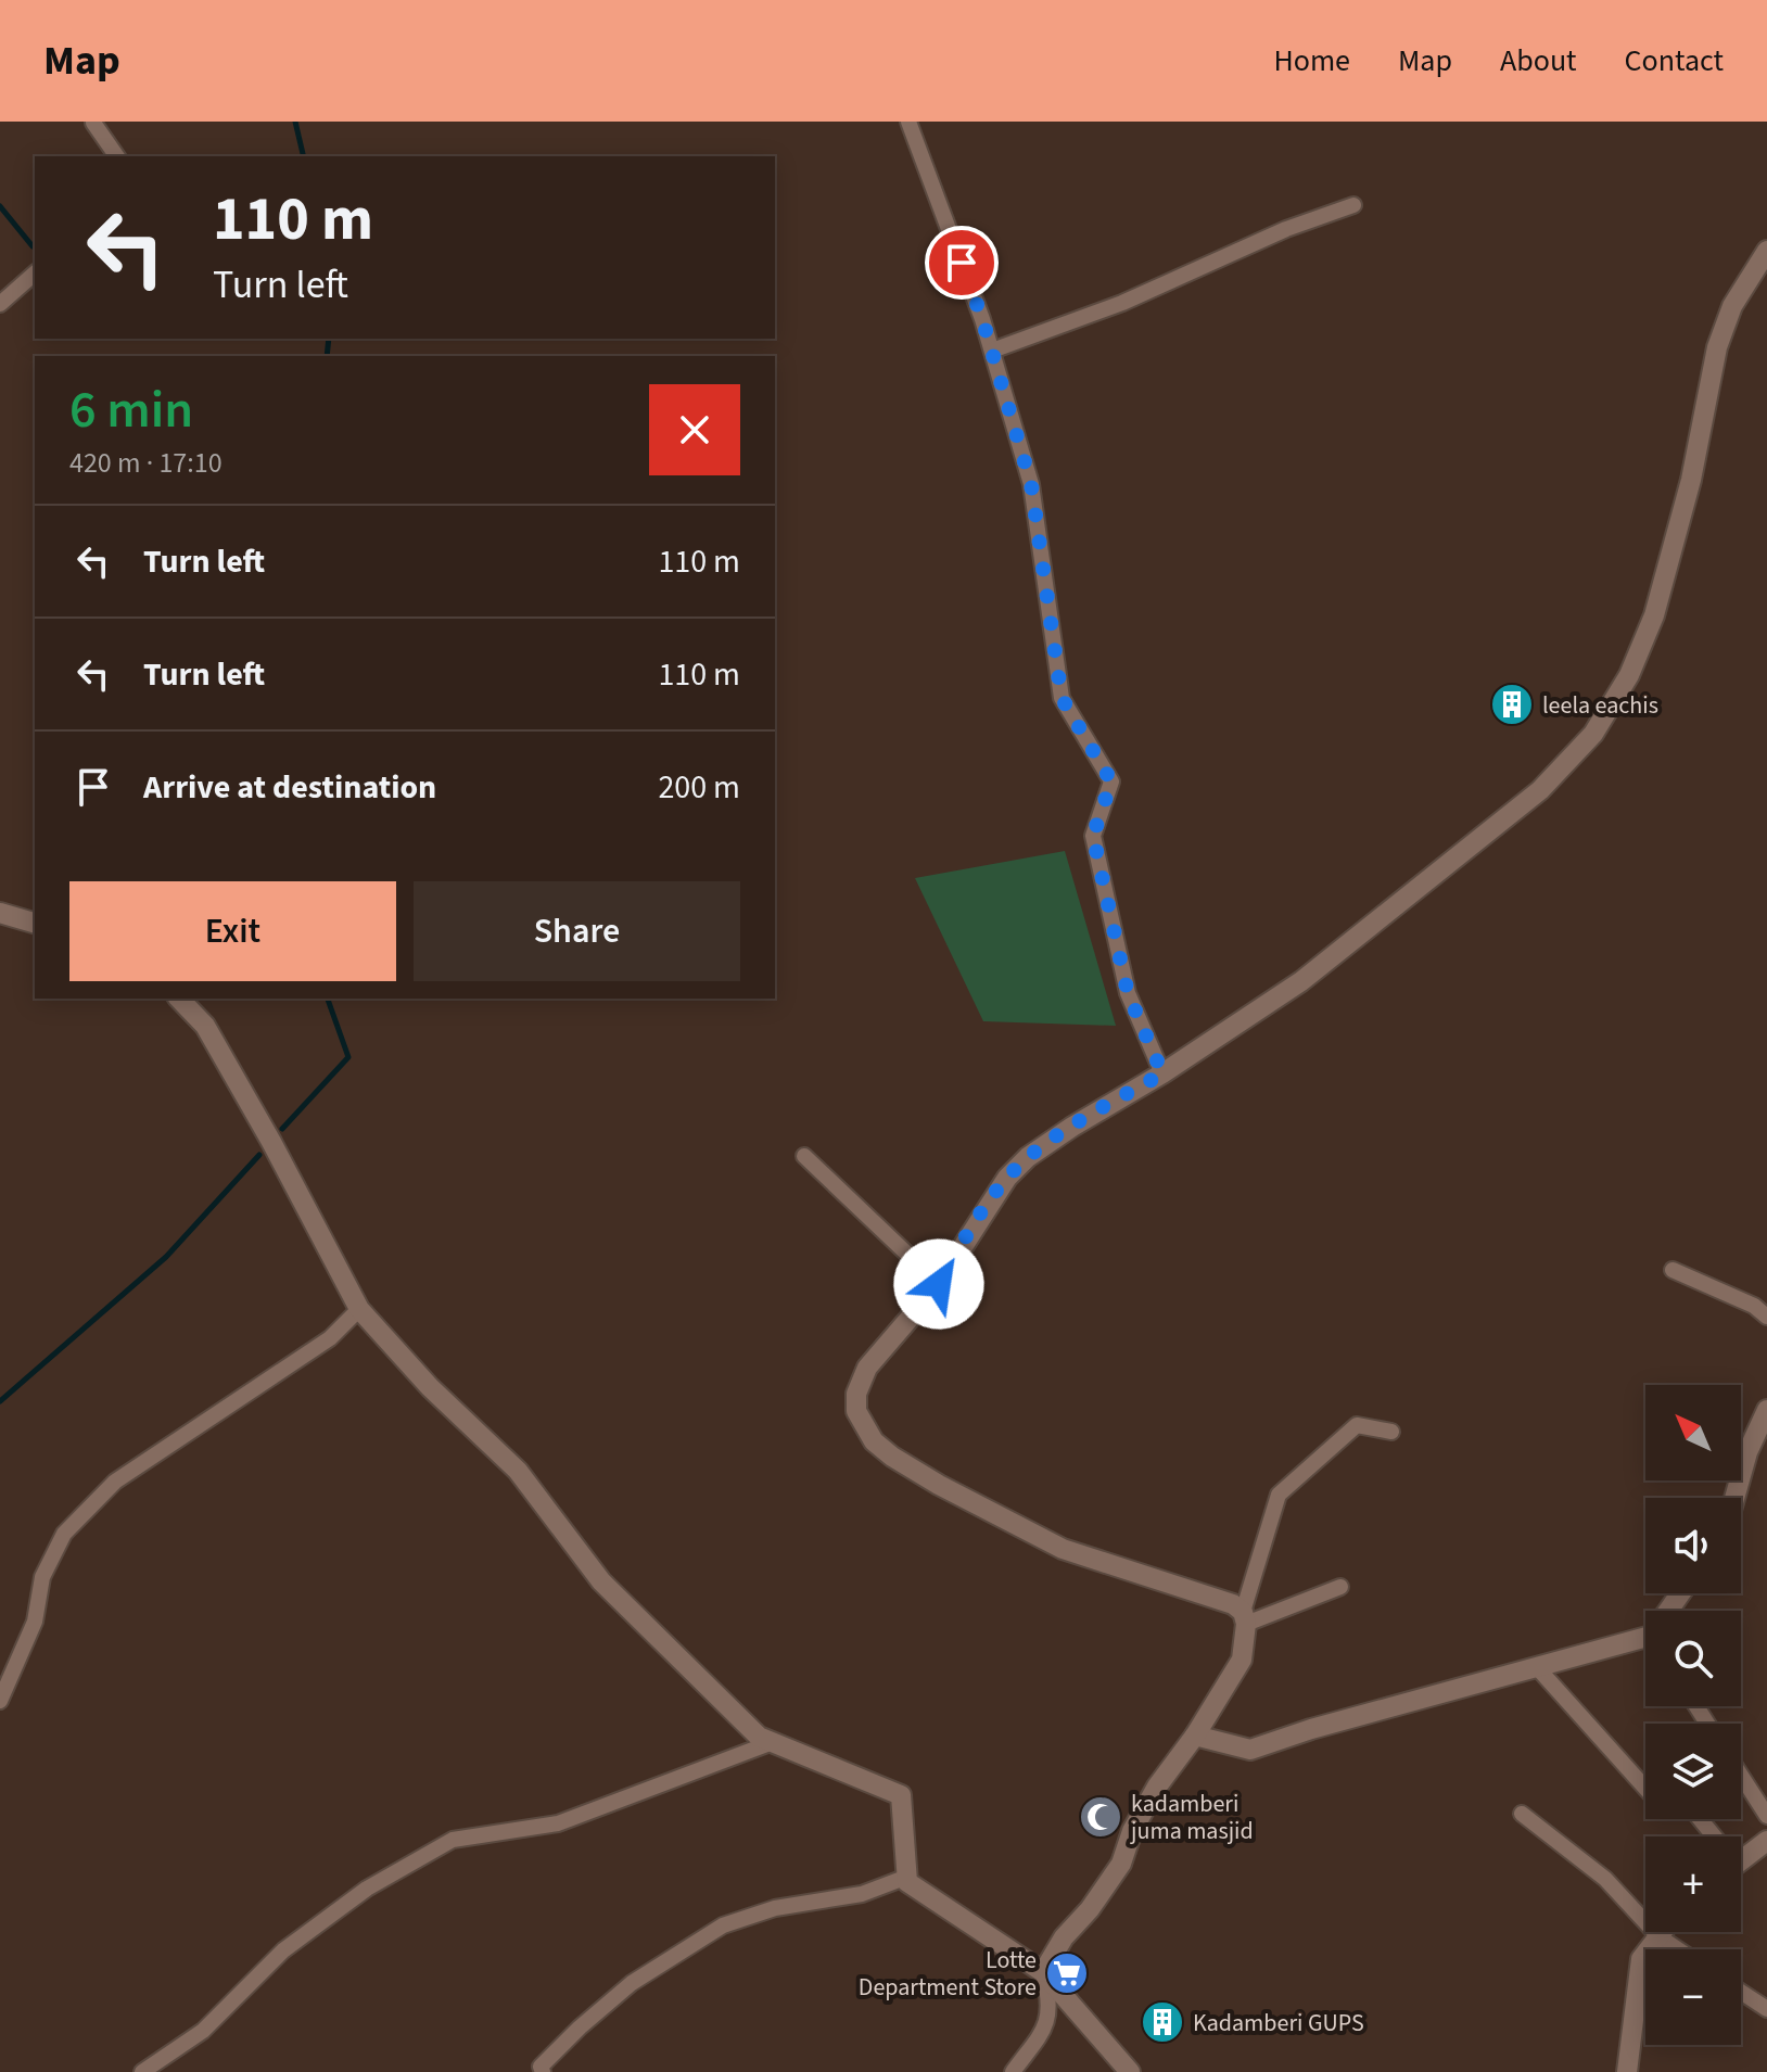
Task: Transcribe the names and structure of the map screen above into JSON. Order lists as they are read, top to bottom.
{
  "places": {
    "building": ["leela eachis", "Kadamberi GUPS"],
    "mosque": ["kadamberi juma masjid"],
    "supermarket": ["Lotte Department Store"]
  },
  "north": "top left",
  "page": {
    "header": "Map",
    "nav": [
      "Home",
      "Map",
      "About",
      "Contact"
    ],
    "turn": ["110 m", "Turn left"],
    "heading": ["6 min", "420 m · 17:10"],
    "list": [
      {
        "name": "Turn left",
        "value": "110 m"
      },
      {
        "name": "Turn left",
        "value": "110 m"
      },
      {
        "name": "Arrive at destination",
        "value": "200 m"
      }
    ],
    "buttons": ["Exit", "Share"],
    "map_buttons": ["+", "−"]
  }
}
